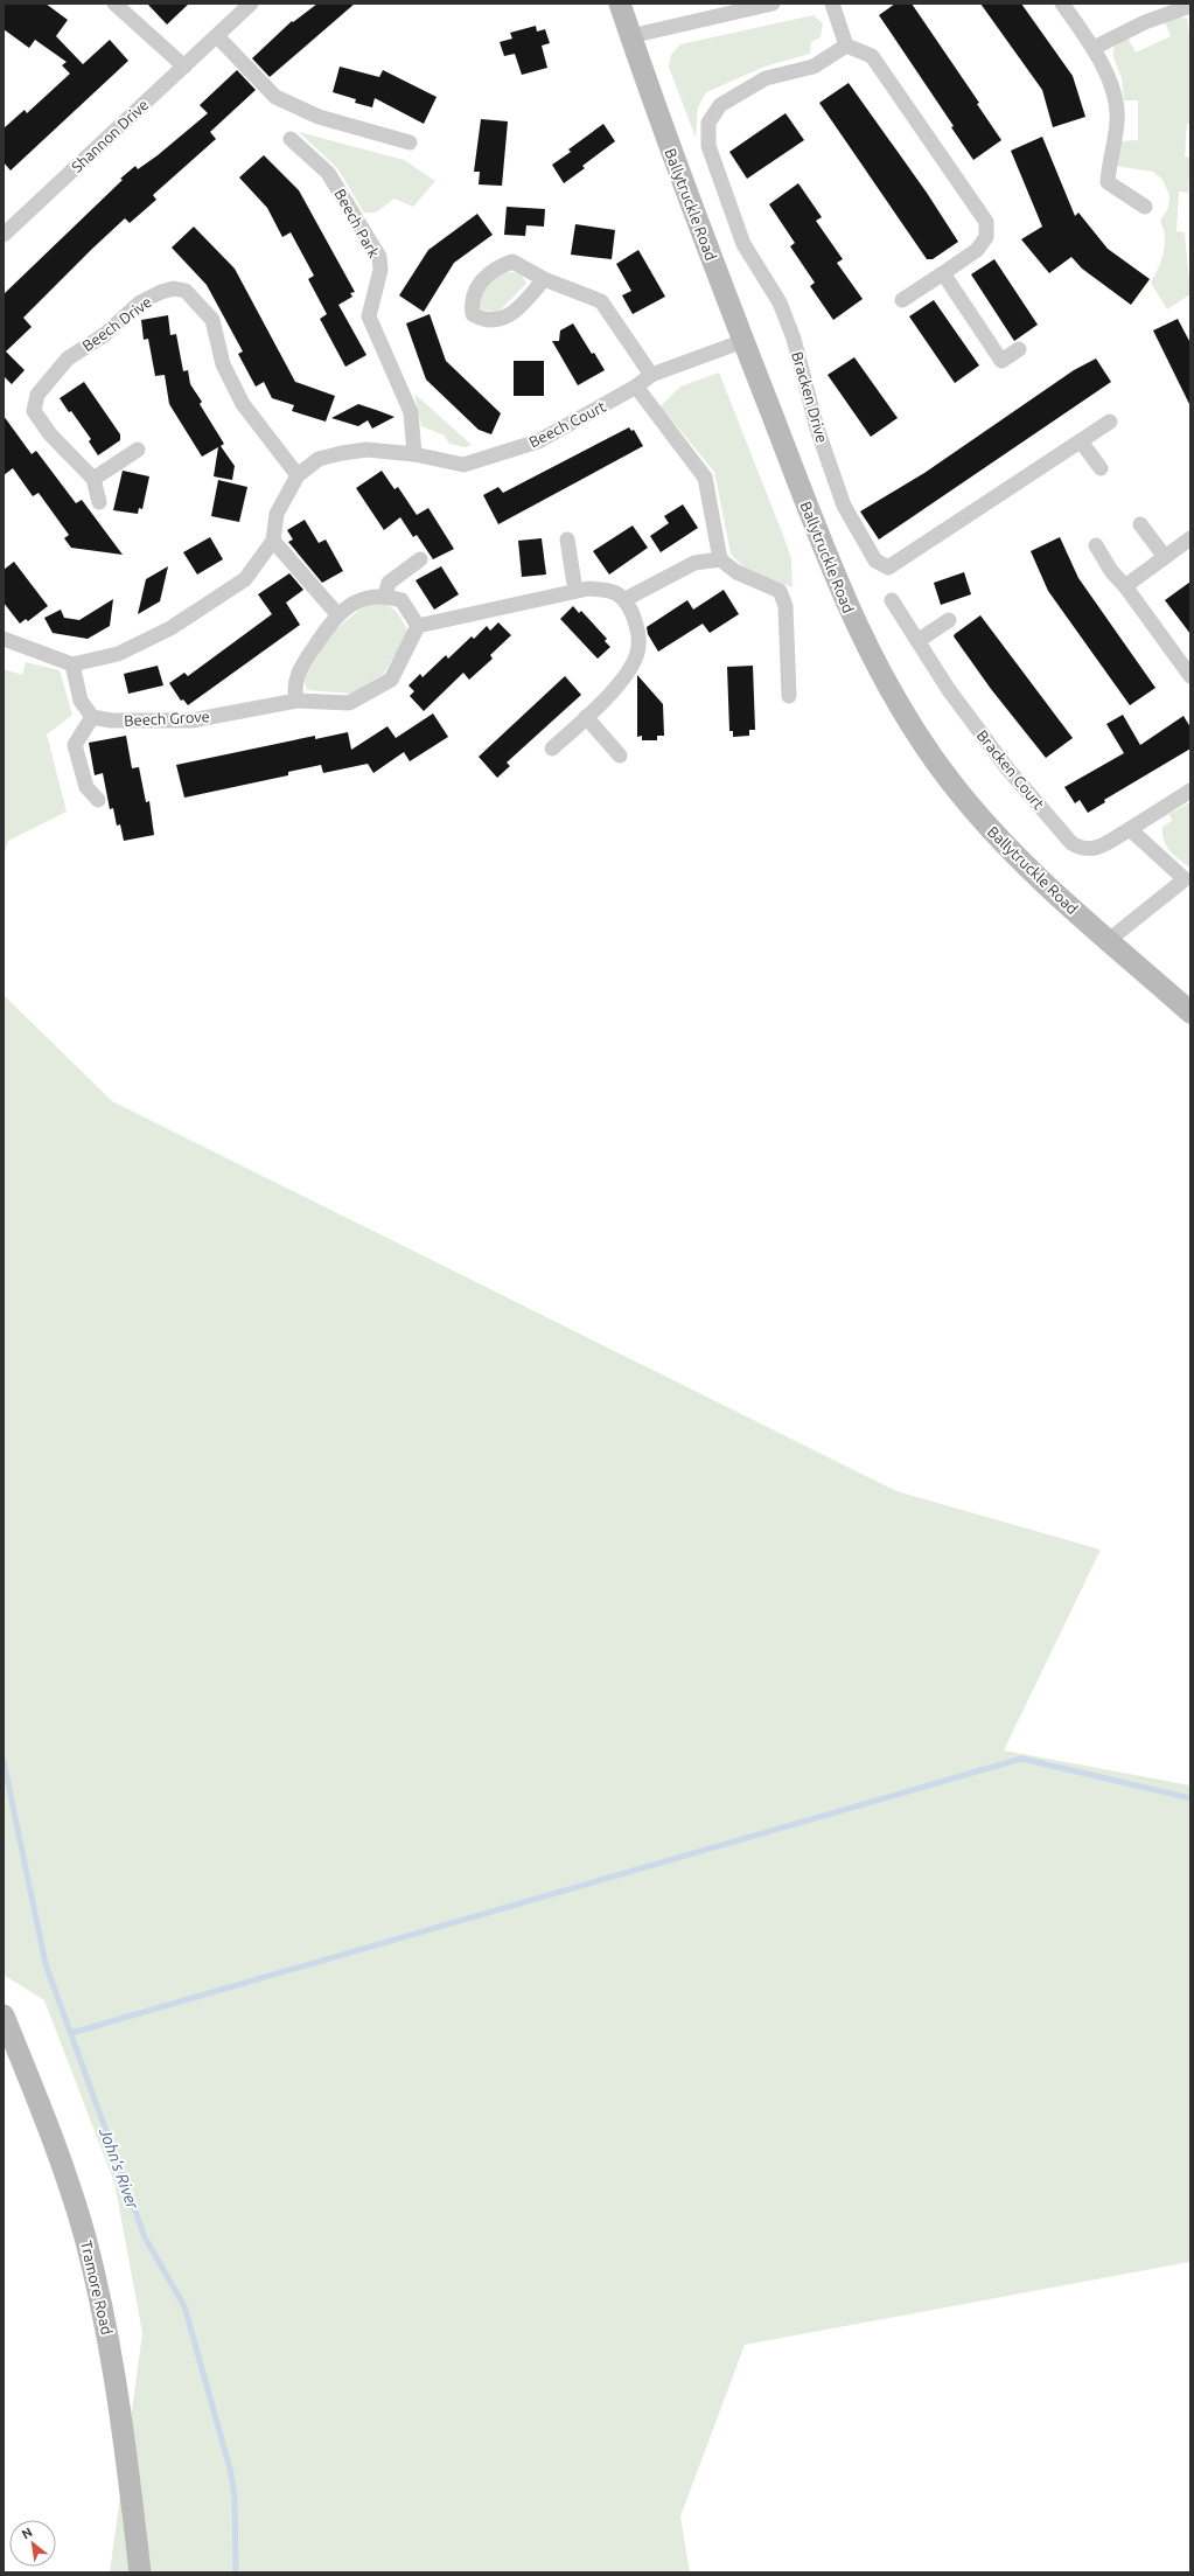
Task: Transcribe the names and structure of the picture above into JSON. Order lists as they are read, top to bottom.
{
  "streets": {
    "street": [
      "Shannon Drive",
      "Ballytruckle Road",
      "Beech Park",
      "Beech Drive",
      "Bracken Drive",
      "Beech Court",
      "Beech Grove",
      "Bracken Court",
      "Tramore Road"
    ]
  },
  "crossings": [
    ["Ballytruckle Road", "Beech Court"],
    ["Beech Park", "Beech Court"]
  ],
  "water": ["John's River"],
  "north": "top left"
}
